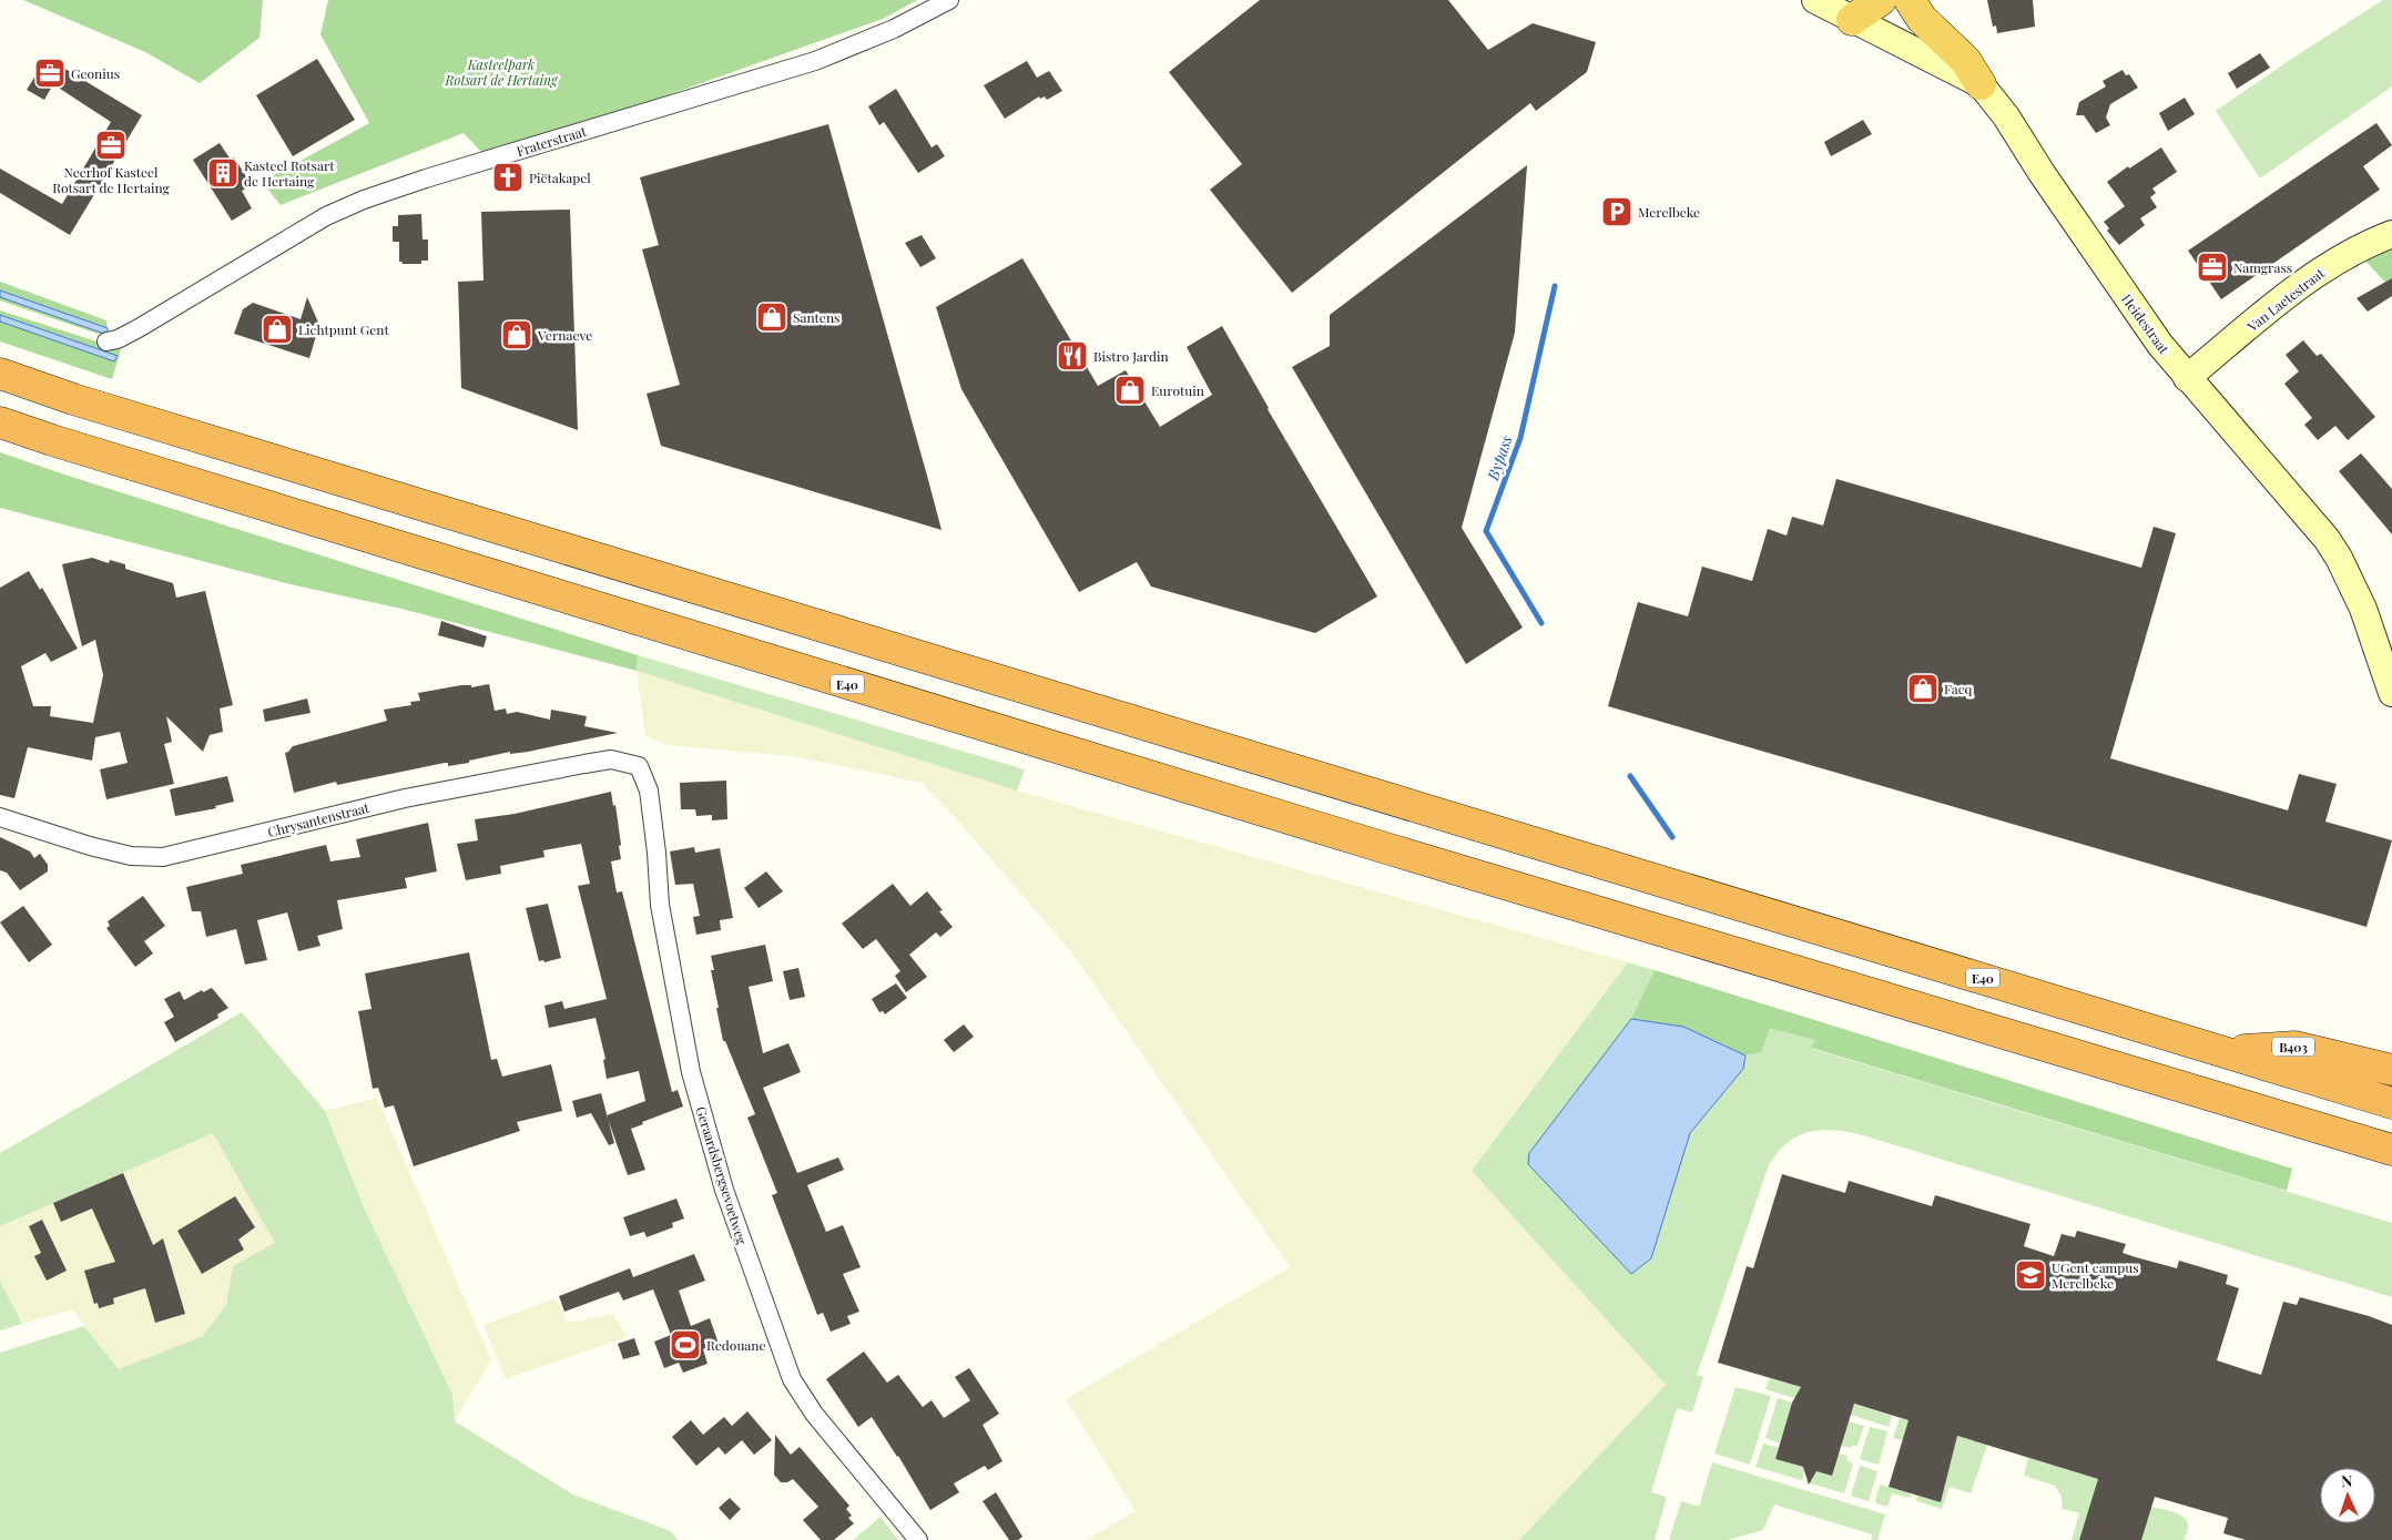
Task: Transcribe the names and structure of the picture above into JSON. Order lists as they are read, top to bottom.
{
  "streets": {
    "highway": ["E40", "B403"],
    "main road": ["Van Laetestraat", "Heidestraat"],
    "street": ["Fraterstraat", "Chrysantenstraat", "Geraardsbergsevoetweg"]
  },
  "crossings": [
    ["Van Laetestraat", "Heidestraat"],
    ["E40", "B403"],
    ["Chrysantenstraat", "Geraardsbergsevoetweg"]
  ],
  "water": ["Bypass"],
  "parks": ["Kasteelpark Rotsart de Hertaing"],
  "places": {
    "office": ["Geonius", "Neerhof Kasteel Rotsart de Hertaing", "Namgrass"],
    "building": ["Kasteel Rotsart de Hertaing"],
    "church": ["Piëtakapel"],
    "parking": ["Merelbeke"],
    "shop": [
      "Santens",
      "Lichtpunt Gent",
      "Vernaeve",
      "Eurotuin",
      "Facq"
    ],
    "restaurant": ["Bistro Jardin"],
    "school or university": ["UGent campus Merelbeke"],
    "sports": ["Redouane"]
  },
  "north": "top"
}
